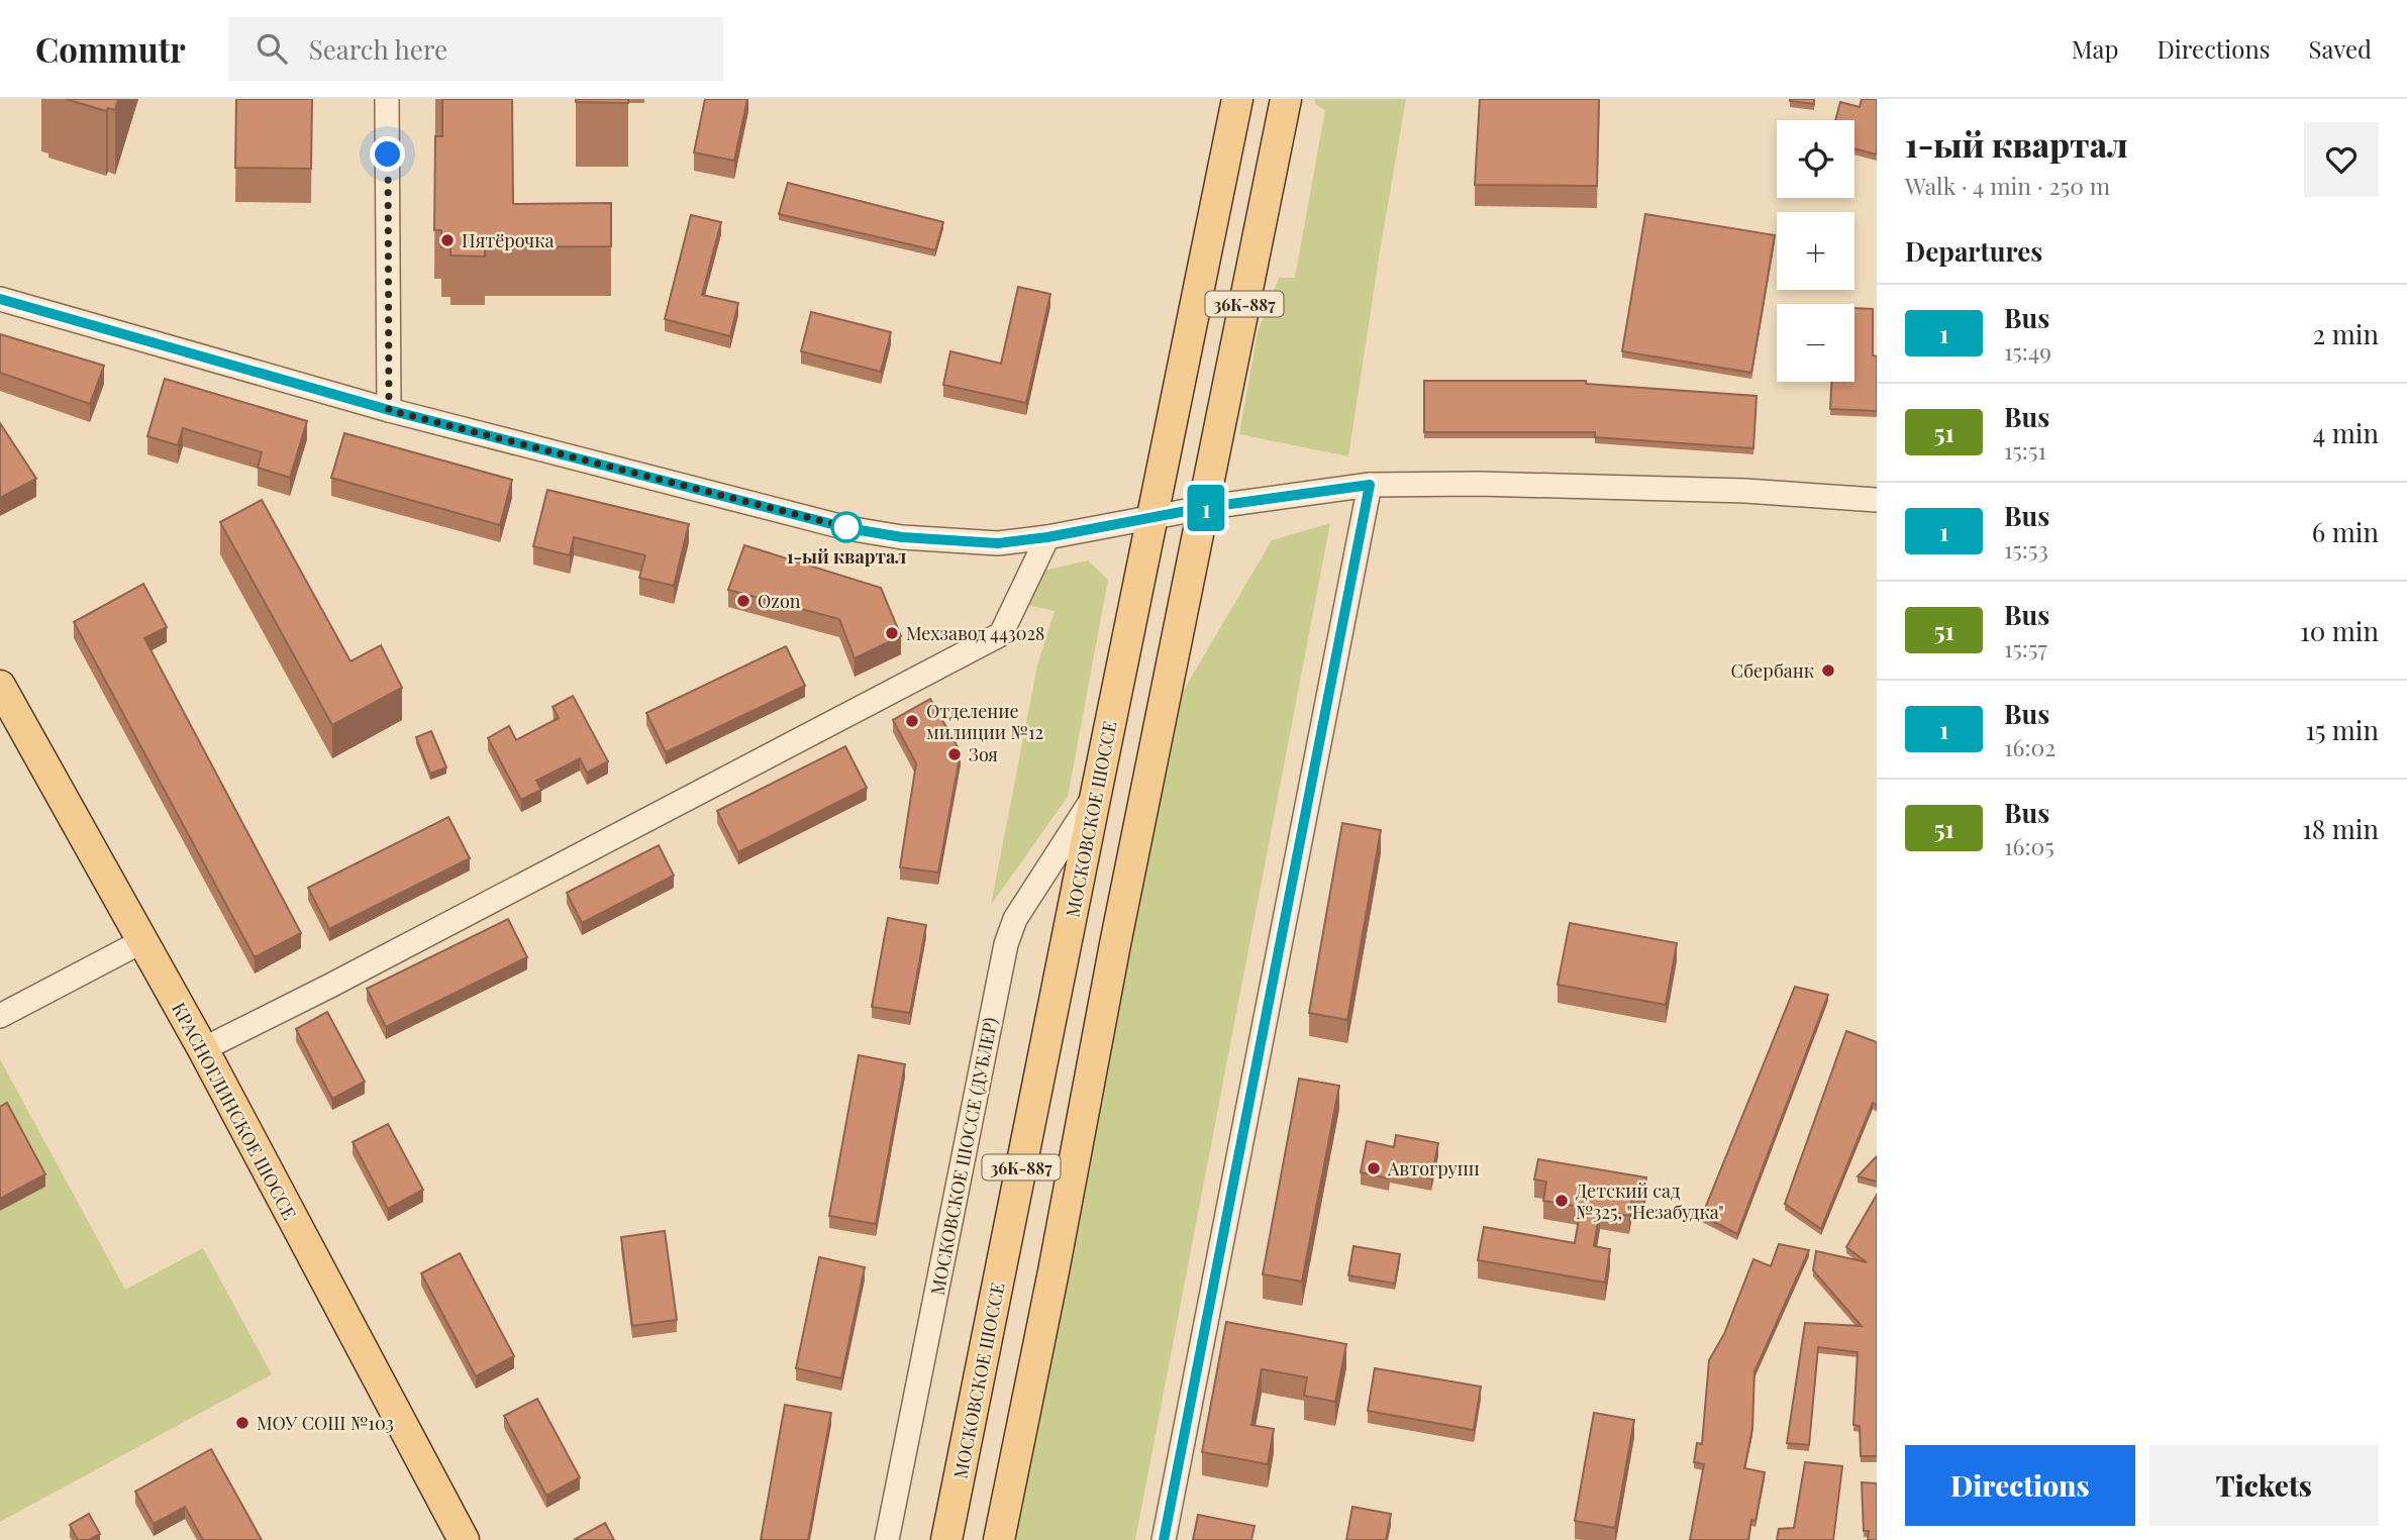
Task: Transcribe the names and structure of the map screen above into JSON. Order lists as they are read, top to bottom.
{
  "streets": {
    "main road": ["36К-887", "МОСКОВСКОЕ ШОССЕ", "КРАСНОГЛИНСКОЕ ШОССЕ"],
    "street": ["МОСКОВСКОЕ ШОССЕ (ДУБЛЕР)"]
  },
  "crossings": [
    ["МОСКОВСКОЕ ШОССЕ", "МОСКОВСКОЕ ШОССЕ (ДУБЛЕР)"]
  ],
  "places": [
    "Пятёрочка",
    "1-ый квартал",
    "Ozon",
    "Мехзавод 443028",
    "Сбербанк",
    "Отделение милиции №12",
    "Зоя",
    "Автогрупп",
    "Детский сад №325, \"Незабудка\"",
    "МОУ СОШ №103"
  ],
  "lines": ["bus line 1"],
  "page": {
    "header": "Commutr",
    "search": "Search here",
    "nav": ["Map", "Directions", "Saved"],
    "on_map": "1",
    "heading": [
      ["1-ый квартал", "Walk · 4 min · 250 m"],
      "Departures"
    ],
    "map_buttons": ["+", "−"],
    "list": [
      {
        "mark": "1",
        "name": "Bus",
        "note": "15:49",
        "value": "2 min"
      },
      {
        "mark": "51",
        "name": "Bus",
        "note": "15:51",
        "value": "4 min"
      },
      {
        "mark": "1",
        "name": "Bus",
        "note": "15:53",
        "value": "6 min"
      },
      {
        "mark": "51",
        "name": "Bus",
        "note": "15:57",
        "value": "10 min"
      },
      {
        "mark": "1",
        "name": "Bus",
        "note": "16:02",
        "value": "15 min"
      },
      {
        "mark": "51",
        "name": "Bus",
        "note": "16:05",
        "value": "18 min"
      }
    ],
    "buttons": ["Directions", "Tickets"]
  }
}
